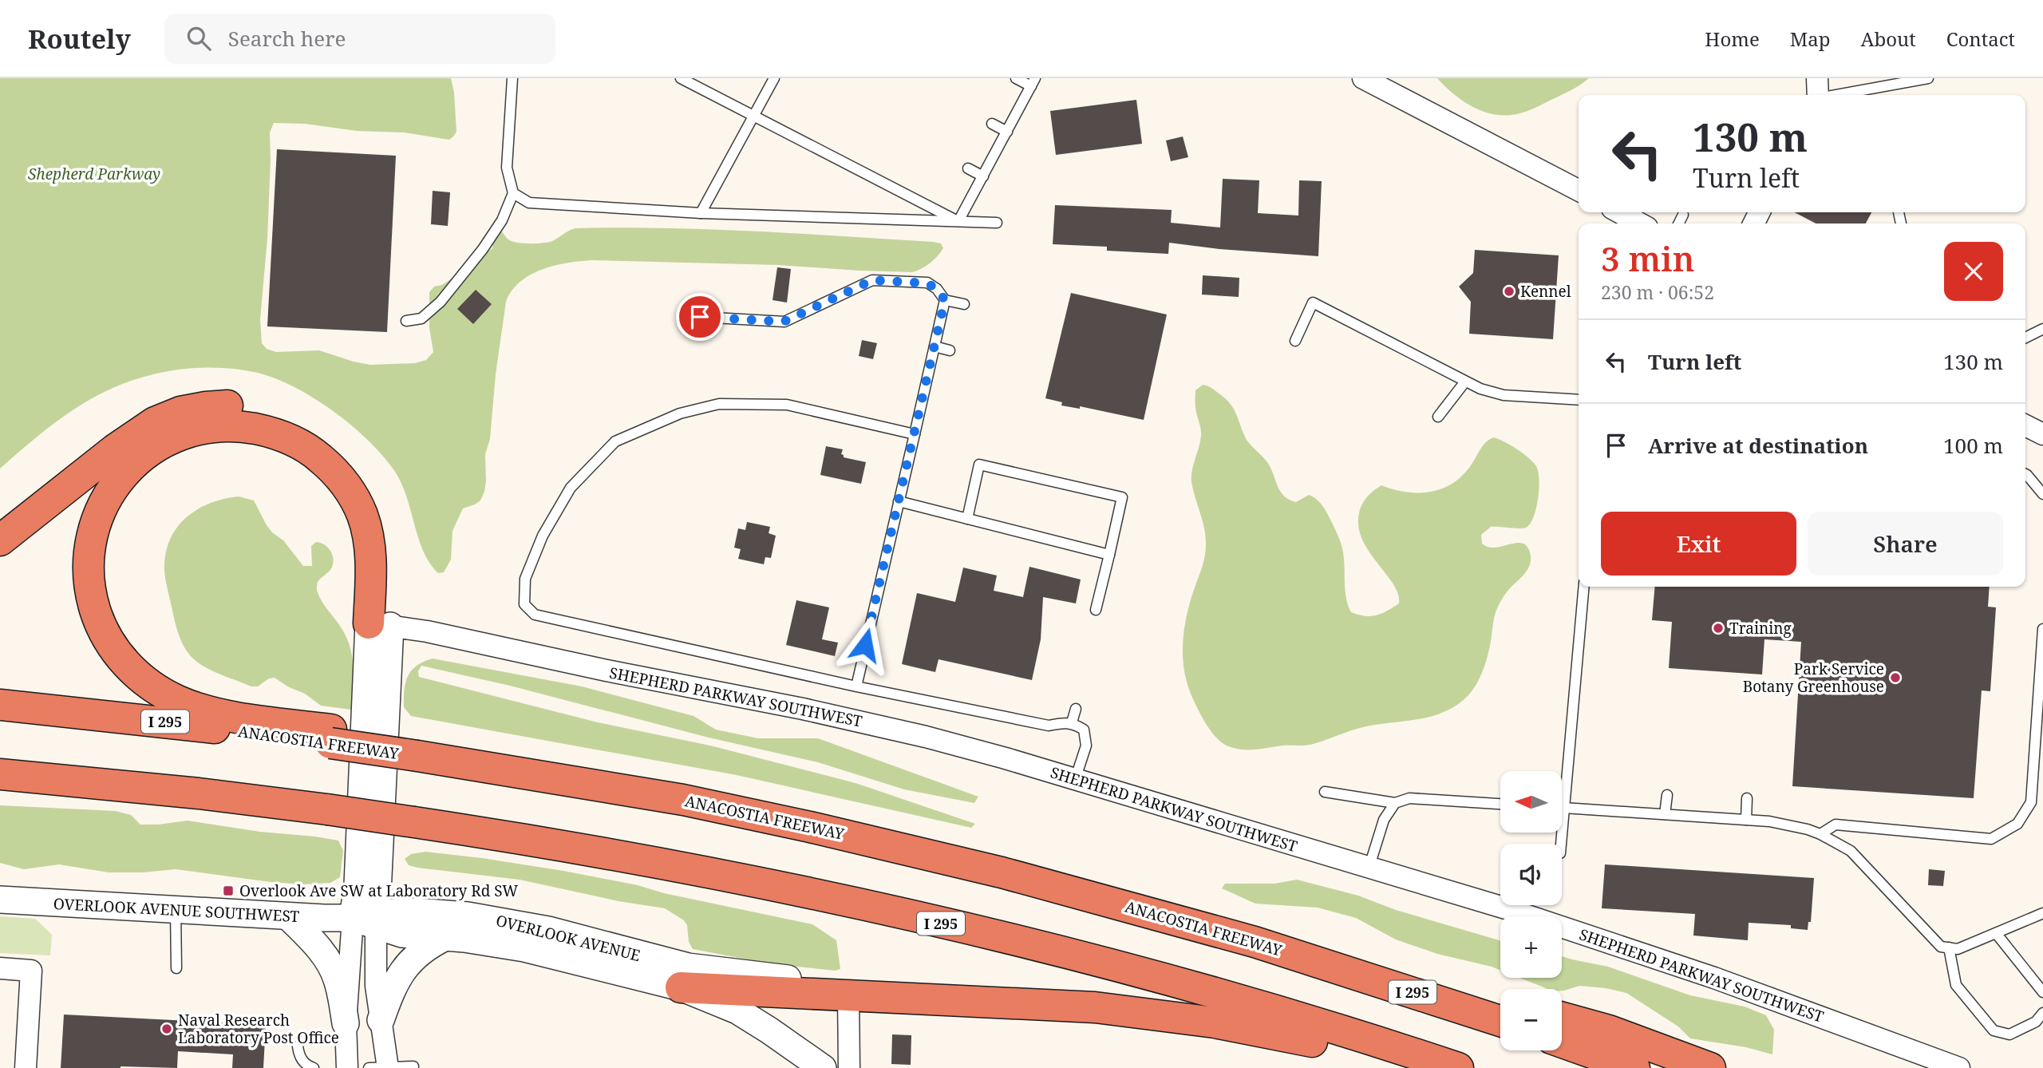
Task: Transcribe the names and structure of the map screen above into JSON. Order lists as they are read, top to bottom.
{
  "streets": {
    "highway": ["I 295", "ANACOSTIA FREEWAY"],
    "street": ["SHEPHERD PARKWAY SOUTHWEST", "OVERLOOK AVENUE SOUTHWEST", "OVERLOOK AVENUE"]
  },
  "crossings": [
    ["OVERLOOK AVENUE SOUTHWEST", "OVERLOOK AVENUE"]
  ],
  "parks": ["Shepherd Parkway"],
  "places": {
    "other": [
      "Kennel",
      "Training",
      "Park Service Botany Greenhouse",
      "Naval Research Laboratory Post Office"
    ],
    "transit": ["Overlook Ave SW at Laboratory Rd SW"]
  },
  "north": "left",
  "page": {
    "header": "Routely",
    "search": "Search here",
    "nav": [
      "Home",
      "Map",
      "About",
      "Contact"
    ],
    "turn": ["130 m", "Turn left"],
    "heading": ["3 min", "230 m · 06:52"],
    "list": [
      {
        "name": "Turn left",
        "value": "130 m"
      },
      {
        "name": "Arrive at destination",
        "value": "100 m"
      }
    ],
    "buttons": ["Exit", "Share"],
    "map_buttons": ["+", "−"]
  }
}
